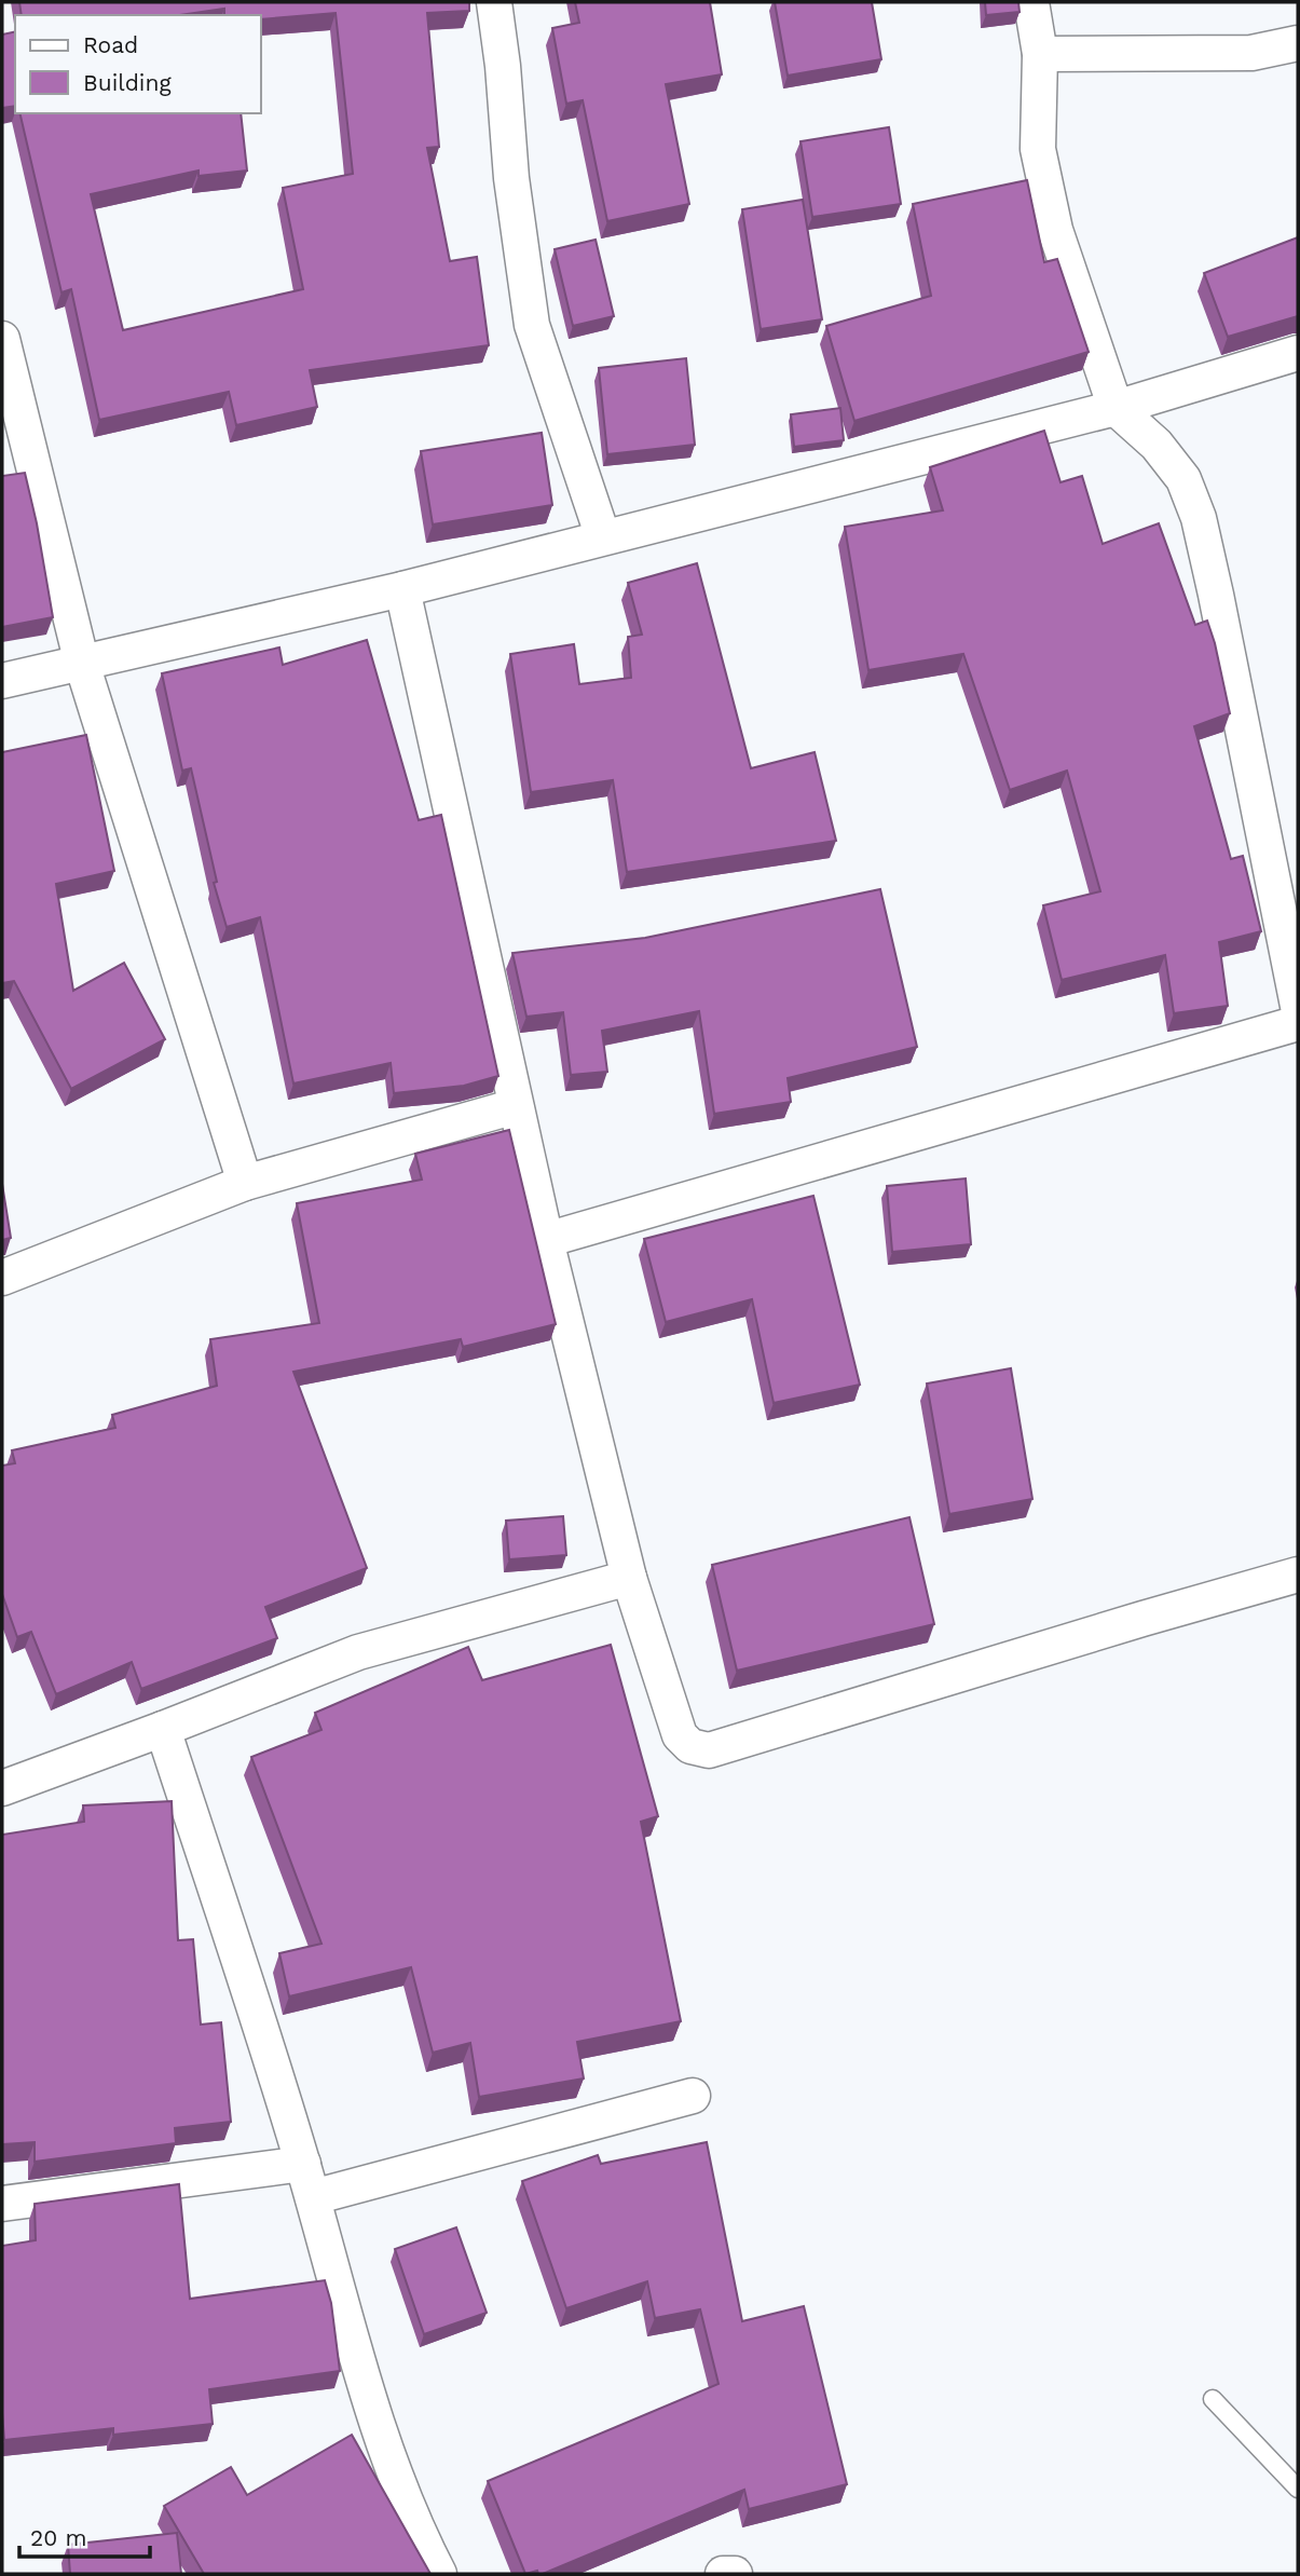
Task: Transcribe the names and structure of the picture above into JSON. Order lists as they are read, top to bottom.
{
  "legend": ["Road", "Building"],
  "scale_bar": "20 m"
}
